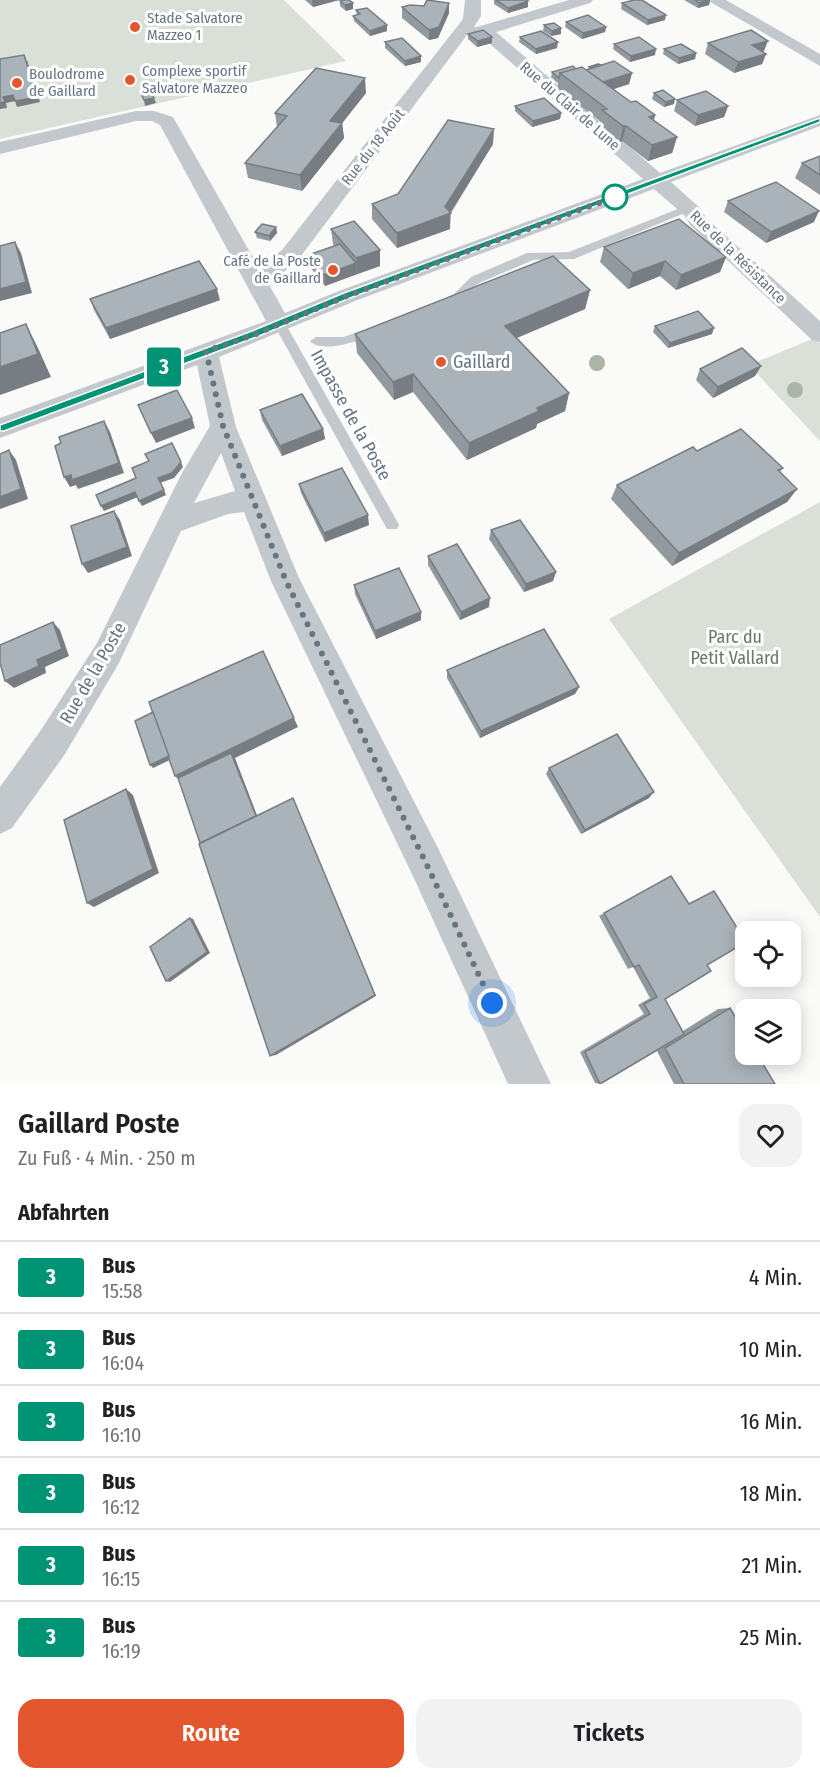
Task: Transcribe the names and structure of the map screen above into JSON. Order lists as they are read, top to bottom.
{
  "streets": {
    "street": [
      "Rue du Clair de Lune",
      "Rue du 18 Août",
      "Rue de la Résistance",
      "Rue de la Poste"
    ],
    "lane": ["Impasse de la Poste"]
  },
  "crossings": [
    ["Rue du Clair de Lune", "Rue de la Résistance"]
  ],
  "parks": ["Parc du Petit Vallard"],
  "places": [
    "Stade Salvatore Mazzeo 1",
    "Complexe sportif Salvatore Mazzeo",
    "Boulodrome de Gaillard",
    "Café de la Poste de Gaillard",
    "Gaillard"
  ],
  "lines": ["bus line 3"],
  "page": {
    "on_map": "3",
    "heading": [
      ["Gaillard Poste", "Zu Fuß · 4 Min. · 250 m"],
      "Abfahrten"
    ],
    "list": [
      {
        "mark": "3",
        "name": "Bus",
        "note": "15:58",
        "value": "4 Min."
      },
      {
        "mark": "3",
        "name": "Bus",
        "note": "16:04",
        "value": "10 Min."
      },
      {
        "mark": "3",
        "name": "Bus",
        "note": "16:10",
        "value": "16 Min."
      },
      {
        "mark": "3",
        "name": "Bus",
        "note": "16:12",
        "value": "18 Min."
      },
      {
        "mark": "3",
        "name": "Bus",
        "note": "16:15",
        "value": "21 Min."
      },
      {
        "mark": "3",
        "name": "Bus",
        "note": "16:19",
        "value": "25 Min."
      }
    ],
    "buttons": ["Route", "Tickets"]
  }
}
